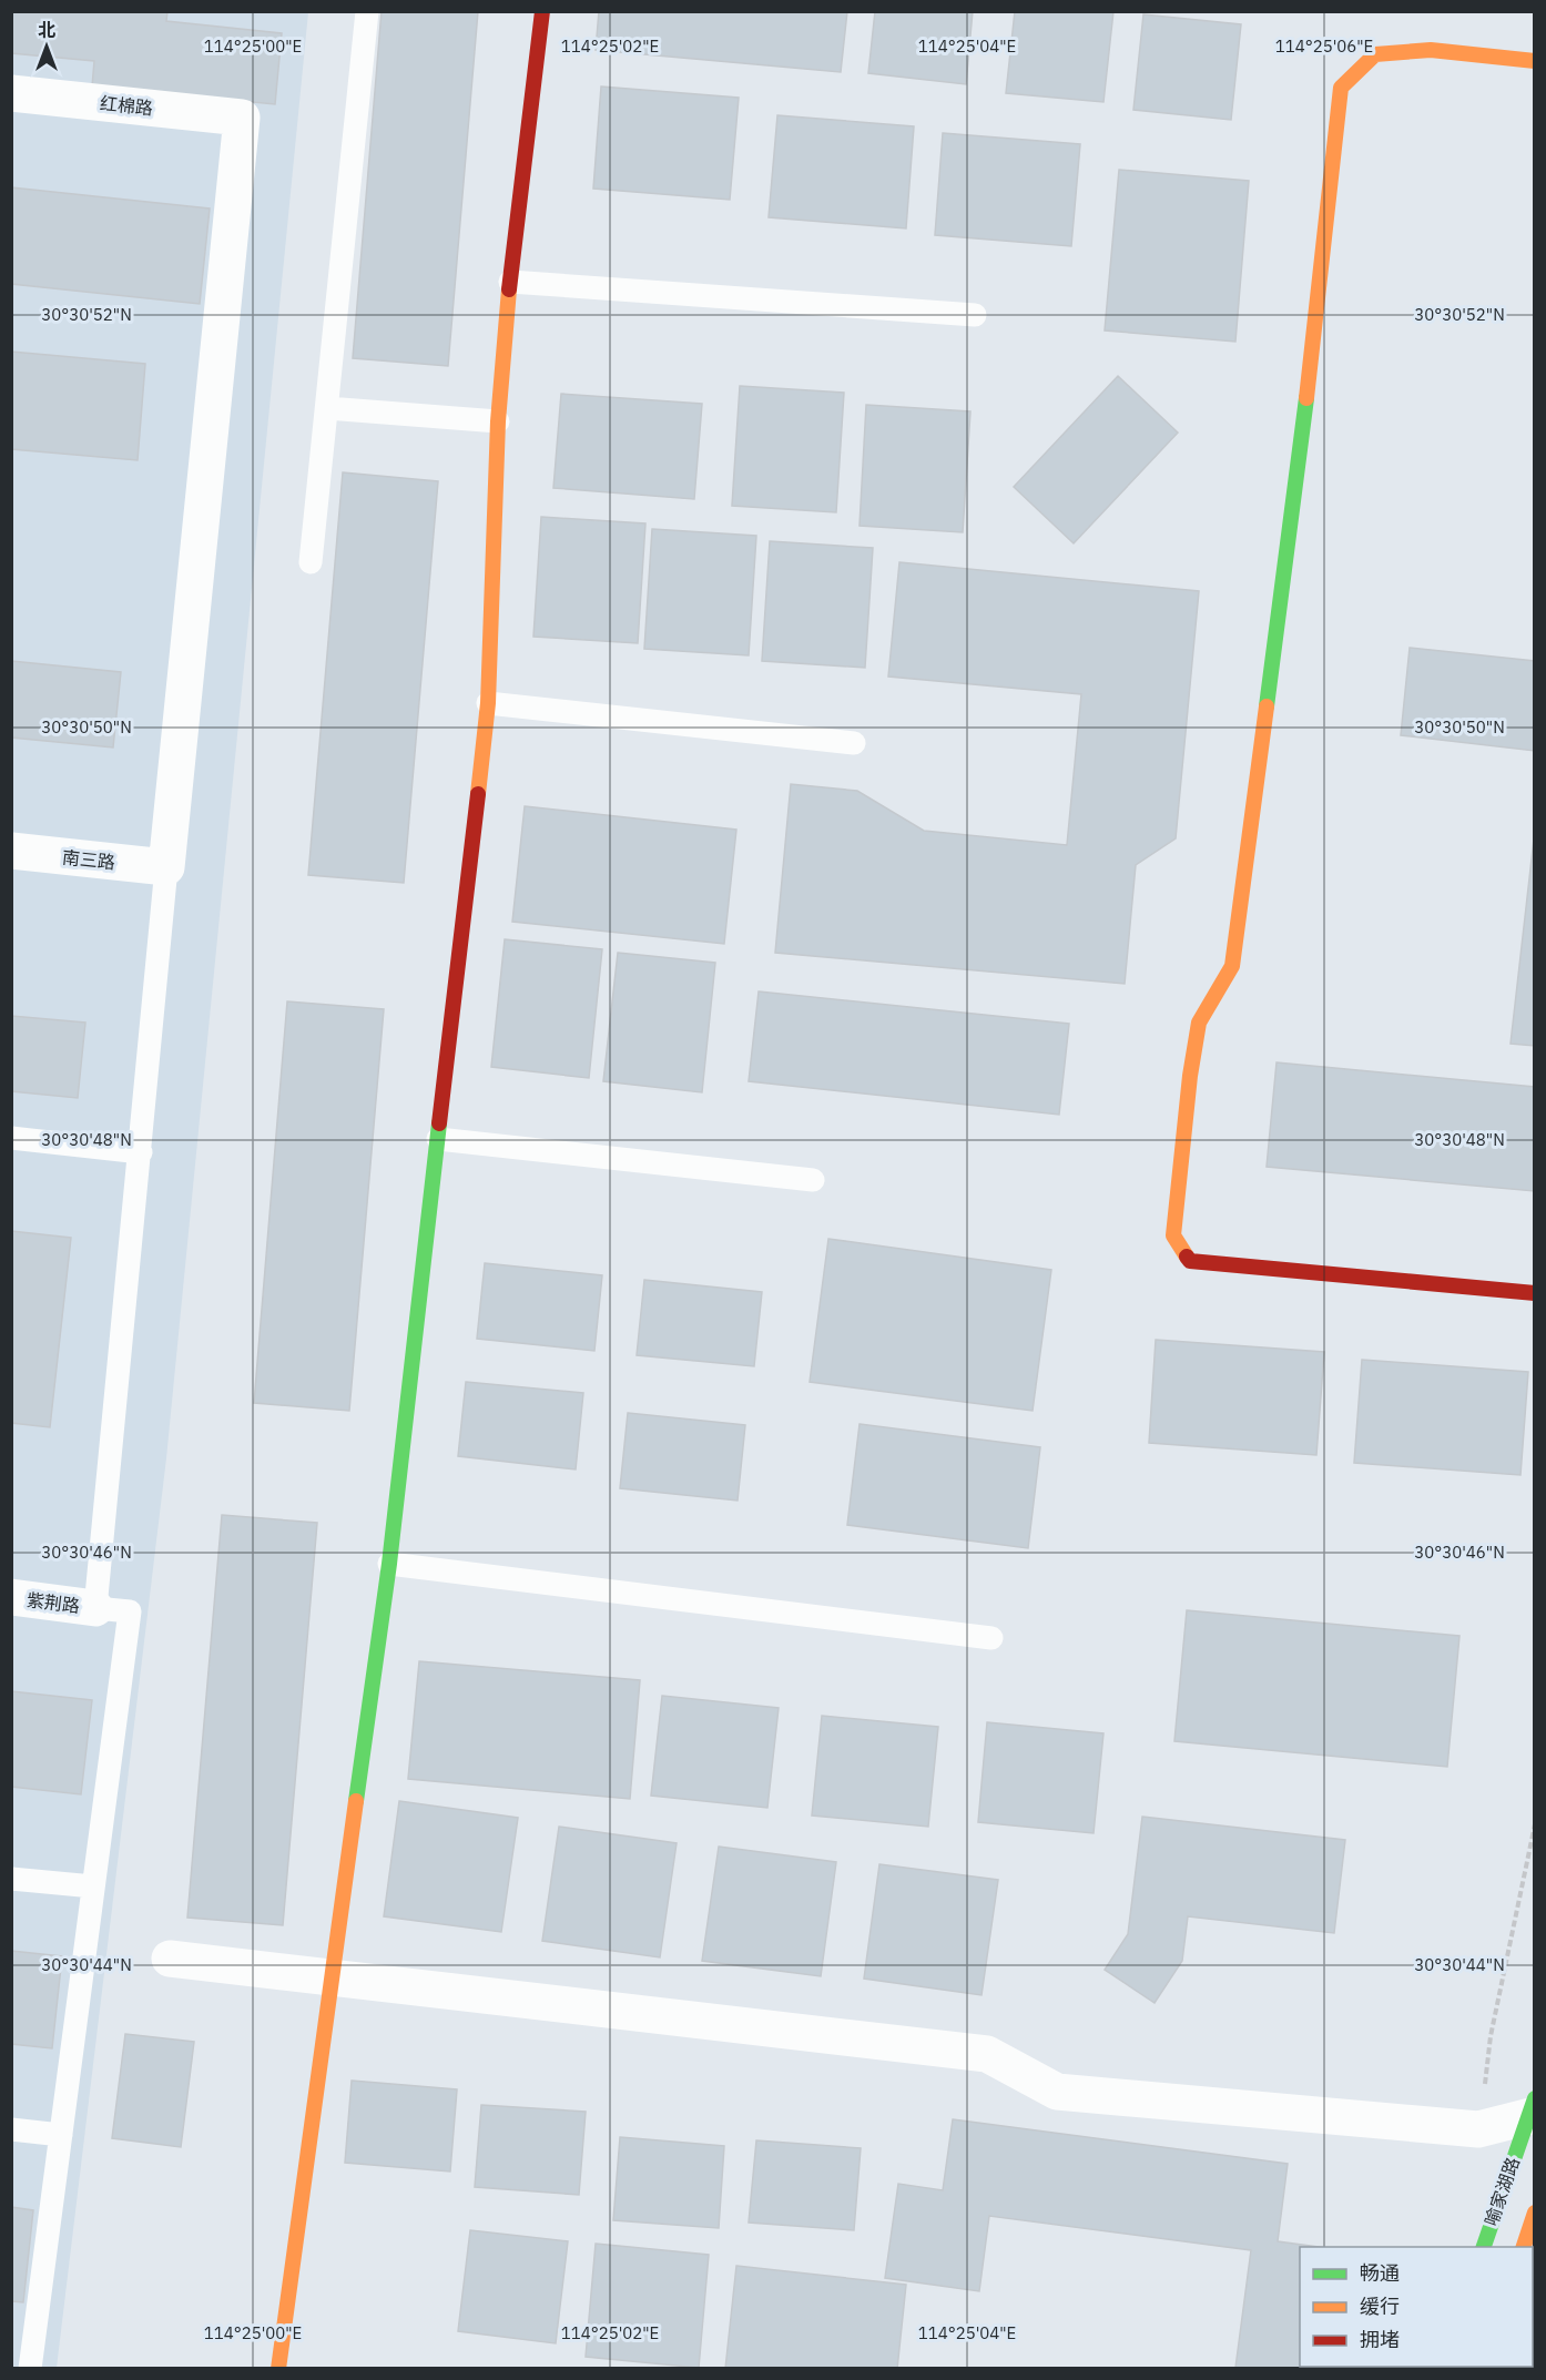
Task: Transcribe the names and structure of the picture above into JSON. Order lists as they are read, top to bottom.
{
  "streets": {
    "main road": ["喻家湖路"],
    "street": ["红棉路", "南三路", "紫荆路"]
  },
  "crossings": [
    ["红棉路", "南三路"]
  ],
  "legend": ["畅通", "缓行", "拥堵"],
  "north": "top",
  "coordinates": [
    "114°25'00\"E",
    "114°25'02\"E",
    "114°25'04\"E",
    "114°25'06\"E",
    "30°30'52\"N",
    "30°30'50\"N",
    "30°30'48\"N",
    "30°30'46\"N",
    "30°30'44\"N"
  ]
}
